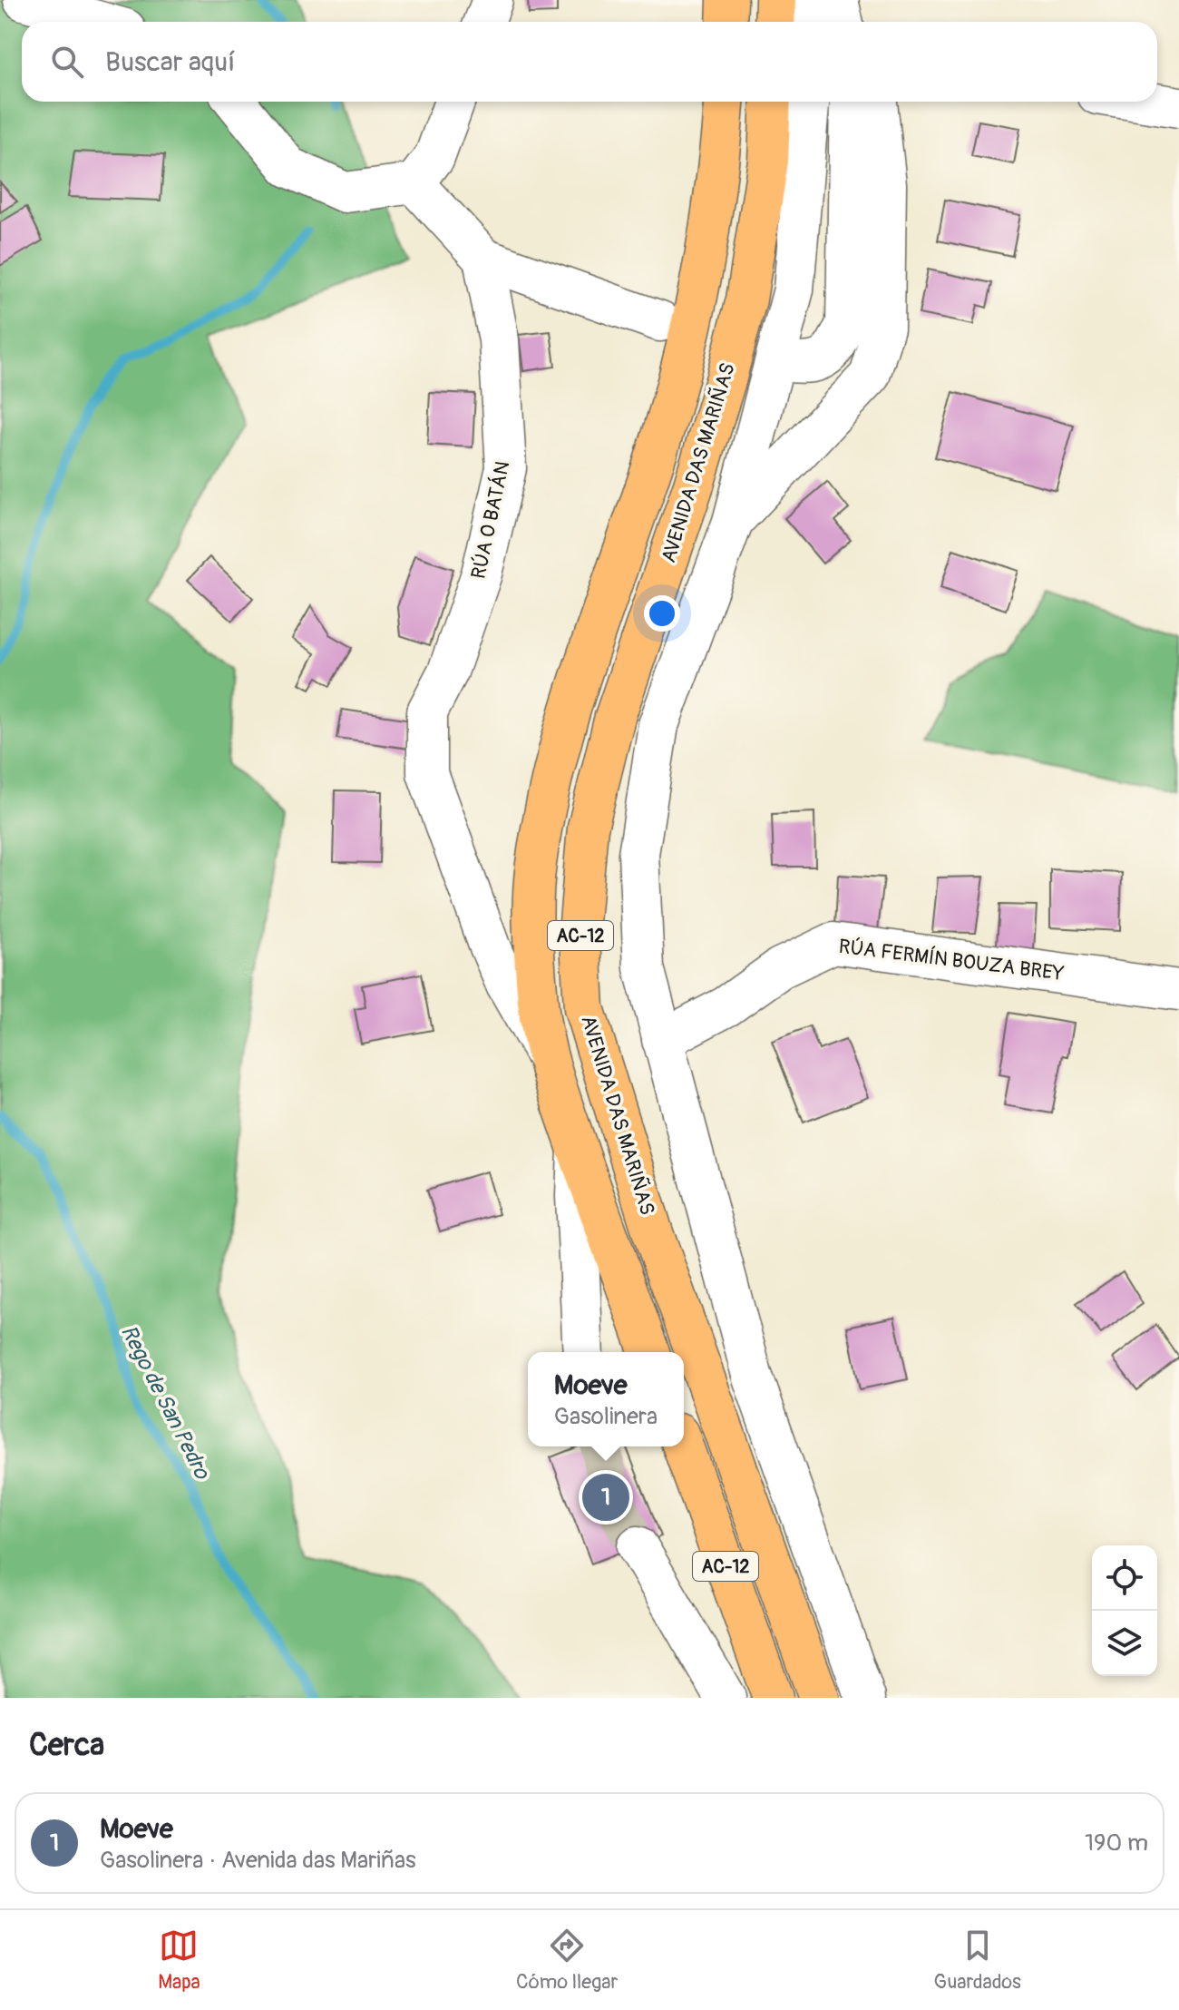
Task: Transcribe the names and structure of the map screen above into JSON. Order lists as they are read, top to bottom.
{
  "streets": {
    "highway": ["AVENIDA DAS MARIÑAS", "AC-12"],
    "street": ["RÚA O BATÁN", "RÚA FERMÍN BOUZA BREY"]
  },
  "crossings": [
    ["RÚA O BATÁN", "AC-12"]
  ],
  "water": ["Rego de San Pedro"],
  "page": {
    "search": "Buscar aquí",
    "popup": ["Moeve", "Gasolinera"],
    "pins": "1",
    "heading": "Cerca",
    "list": [
      {
        "mark": "1",
        "name": "Moeve",
        "note": "Gasolinera · Avenida das Mariñas",
        "value": "190 m"
      }
    ],
    "nav": ["Mapa", "Cómo llegar", "Guardados"]
  }
}
